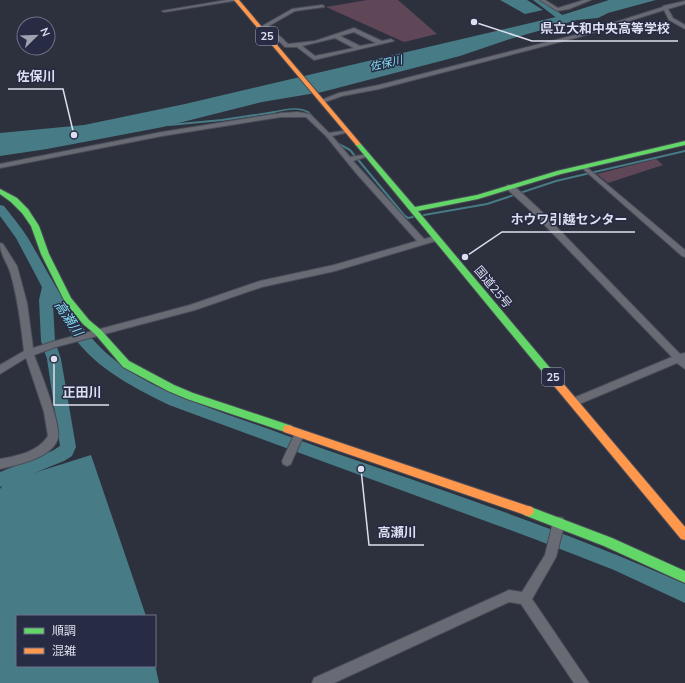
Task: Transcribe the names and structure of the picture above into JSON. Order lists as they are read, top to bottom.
{
  "streets": {
    "main road": ["25", "国道25号"]
  },
  "water": ["佐保川", "高瀬川"],
  "places": [
    "県立大和中央高等学校",
    "佐保川",
    "ホウワ引越センター",
    "正田川",
    "高瀬川"
  ],
  "legend": ["順調", "混雑"],
  "north": "top right"
}
